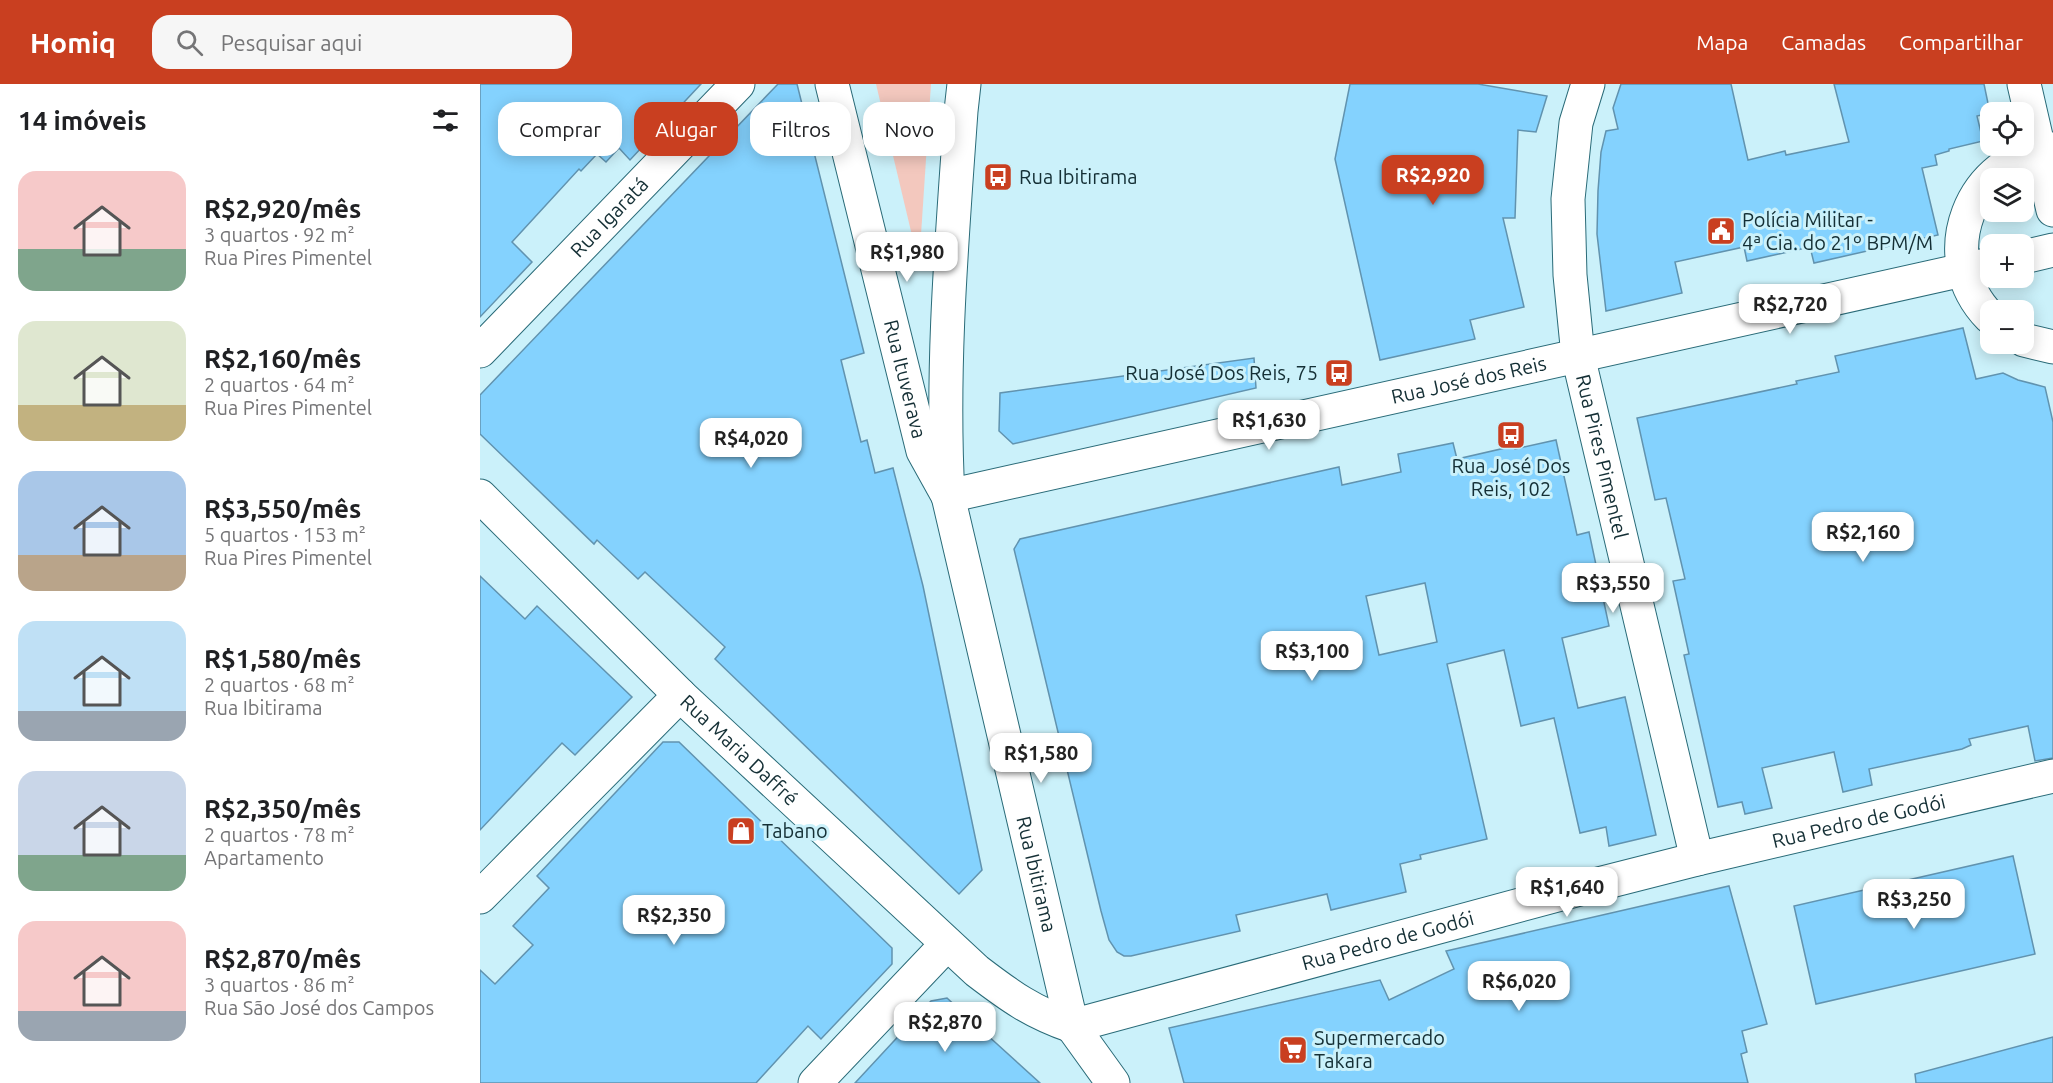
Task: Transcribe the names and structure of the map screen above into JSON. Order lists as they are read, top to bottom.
{
  "streets": {
    "street": [
      "Rua Igaratá",
      "Rua Ituverava",
      "Rua José dos Reis",
      "Rua Pires Pimentel",
      "Rua Maria Daffré",
      "Rua Pedro de Godói",
      "Rua Ibitirama"
    ]
  },
  "crossings": [
    ["Rua Ituverava", "Rua José dos Reis"],
    ["Rua Ituverava", "Rua Ibitirama"],
    ["Rua José dos Reis", "Rua Pires Pimentel"],
    ["Rua José dos Reis", "Rua Ibitirama"],
    ["Rua Pires Pimentel", "Rua Pedro de Godói"],
    ["Rua Maria Daffré", "Rua Pedro de Godói"],
    ["Rua Maria Daffré", "Rua Ibitirama"],
    ["Rua Pedro de Godói", "Rua Ibitirama"]
  ],
  "places": {
    "bus stop": ["Rua Ibitirama", "Rua José Dos Reis, 75", "Rua José Dos Reis, 102"],
    "public building": ["Polícia Militar - 4ª Cia. do 21º BPM/M"],
    "shop": ["Tabano"],
    "supermarket": ["Supermercado Takara"]
  },
  "page": {
    "header": "Homiq",
    "search": "Pesquisar aqui",
    "nav": ["Mapa", "Camadas", "Compartilhar"],
    "heading": "14 imóveis",
    "map_buttons": ["+", "−"],
    "chip": [
      "Comprar",
      "Alugar",
      "Filtros",
      "Novo"
    ],
    "price": [
      "R$2,920",
      "R$1,980",
      "R$2,720",
      "R$1,630",
      "R$4,020",
      "R$2,160",
      "R$3,550",
      "R$3,100",
      "R$1,580",
      "R$1,640",
      "R$3,250",
      "R$2,350",
      "R$6,020",
      "R$2,870"
    ],
    "list": [
      {
        "name": "R$2,920/mês",
        "note": "3 quartos · 92 m² · Rua Pires Pimentel"
      },
      {
        "name": "R$2,160/mês",
        "note": "2 quartos · 64 m² · Rua Pires Pimentel"
      },
      {
        "name": "R$3,550/mês",
        "note": "5 quartos · 153 m² · Rua Pires Pimentel"
      },
      {
        "name": "R$1,580/mês",
        "note": "2 quartos · 68 m² · Rua Ibitirama"
      },
      {
        "name": "R$2,350/mês",
        "note": "2 quartos · 78 m² · Apartamento"
      },
      {
        "name": "R$2,870/mês",
        "note": "3 quartos · 86 m² · Rua São José dos Campos"
      }
    ]
  }
}
